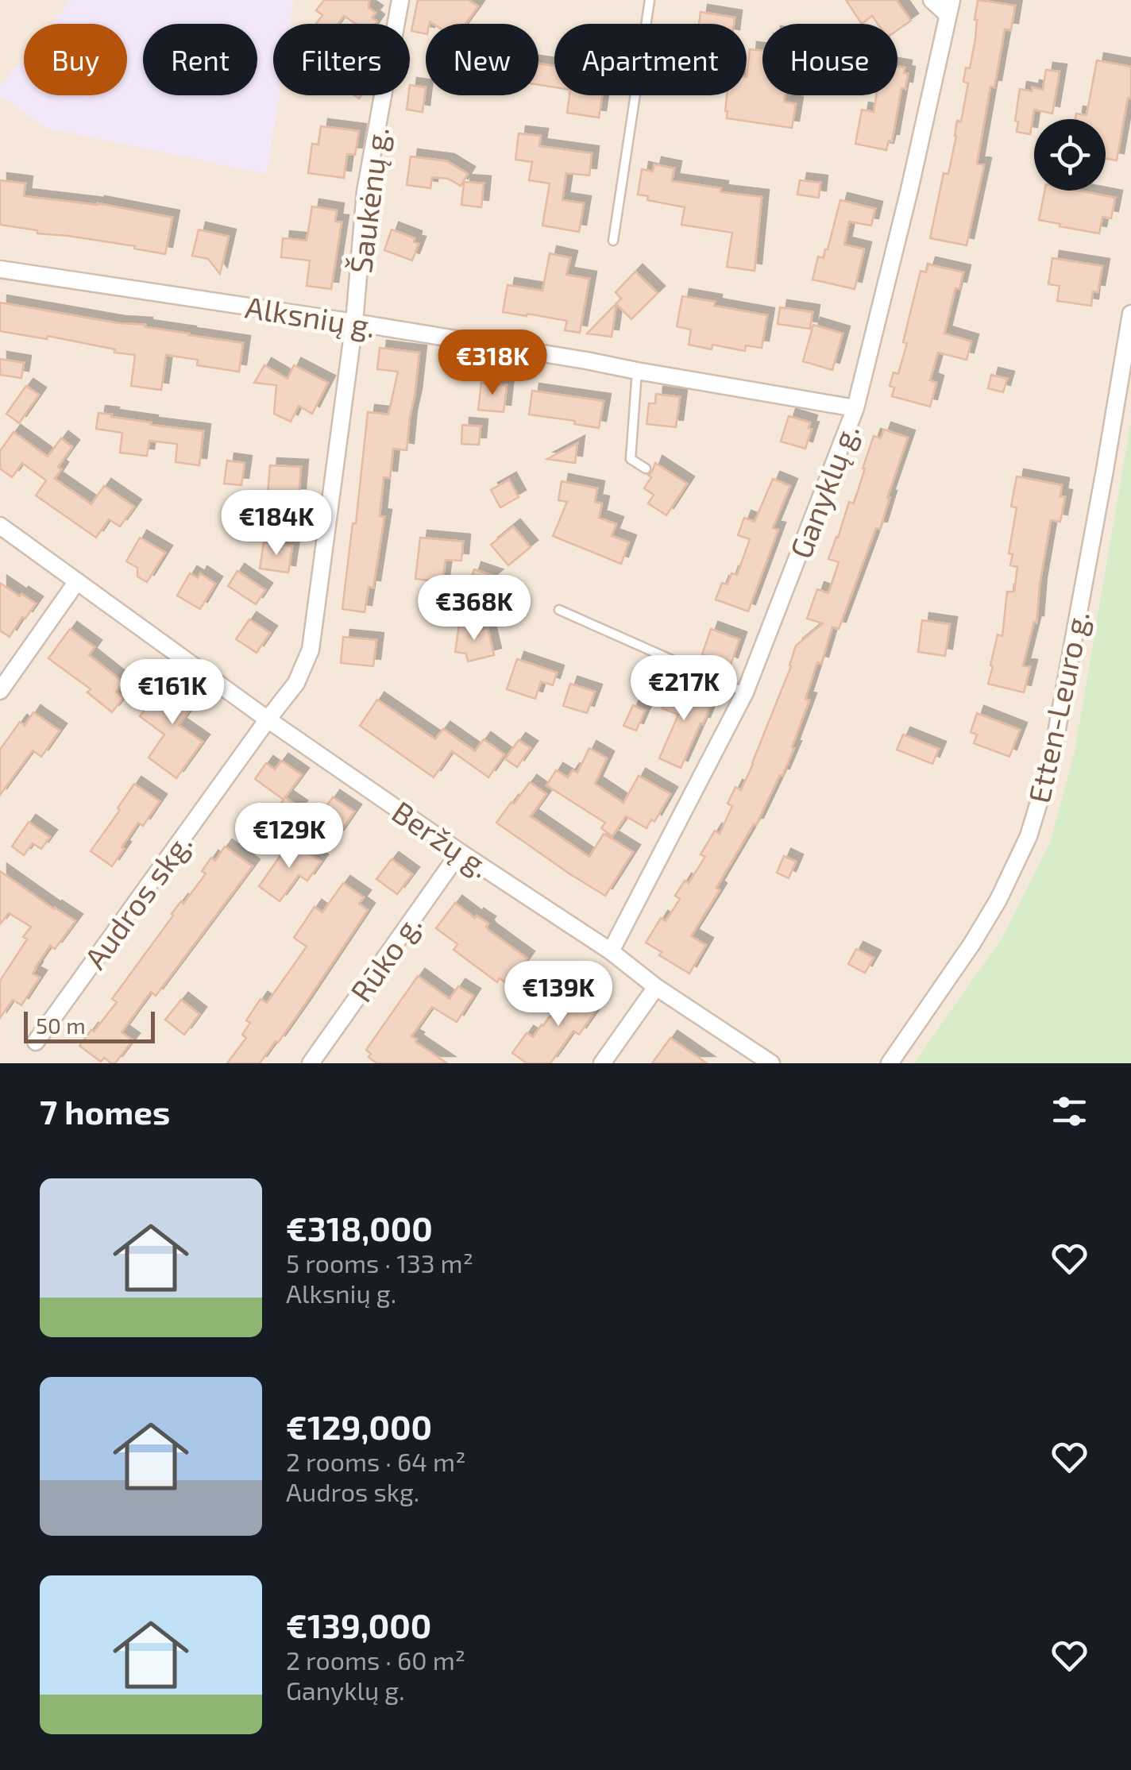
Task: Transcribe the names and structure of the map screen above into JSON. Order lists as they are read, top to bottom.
{
  "streets": {
    "street": [
      "Šaukėnų g.",
      "Alksnių g.",
      "Ganyklų g.",
      "Etten-Leuro g.",
      "Beržų g.",
      "Audros skg.",
      "Rūko g."
    ]
  },
  "crossings": [
    ["Šaukėnų g.", "Alksnių g."],
    ["Šaukėnų g.", "Beržų g."],
    ["Šaukėnų g.", "Audros skg."],
    ["Alksnių g.", "Ganyklų g."],
    ["Ganyklų g.", "Beržų g."],
    ["Beržų g.", "Audros skg."],
    ["Beržų g.", "Rūko g."]
  ],
  "scale_bar": "50 m",
  "page": {
    "chip": [
      "Buy",
      "Rent",
      "Filters",
      "New",
      "Apartment",
      "House"
    ],
    "price": [
      "€318K",
      "€184K",
      "€368K",
      "€217K",
      "€161K",
      "€129K",
      "€139K"
    ],
    "scale": "50 m",
    "heading": "7 homes",
    "list": [
      {
        "name": "€318,000",
        "note": "5 rooms · 133 m² · Alksnių g."
      },
      {
        "name": "€129,000",
        "note": "2 rooms · 64 m² · Audros skg."
      },
      {
        "name": "€139,000",
        "note": "2 rooms · 60 m² · Ganyklų g."
      }
    ]
  }
}
